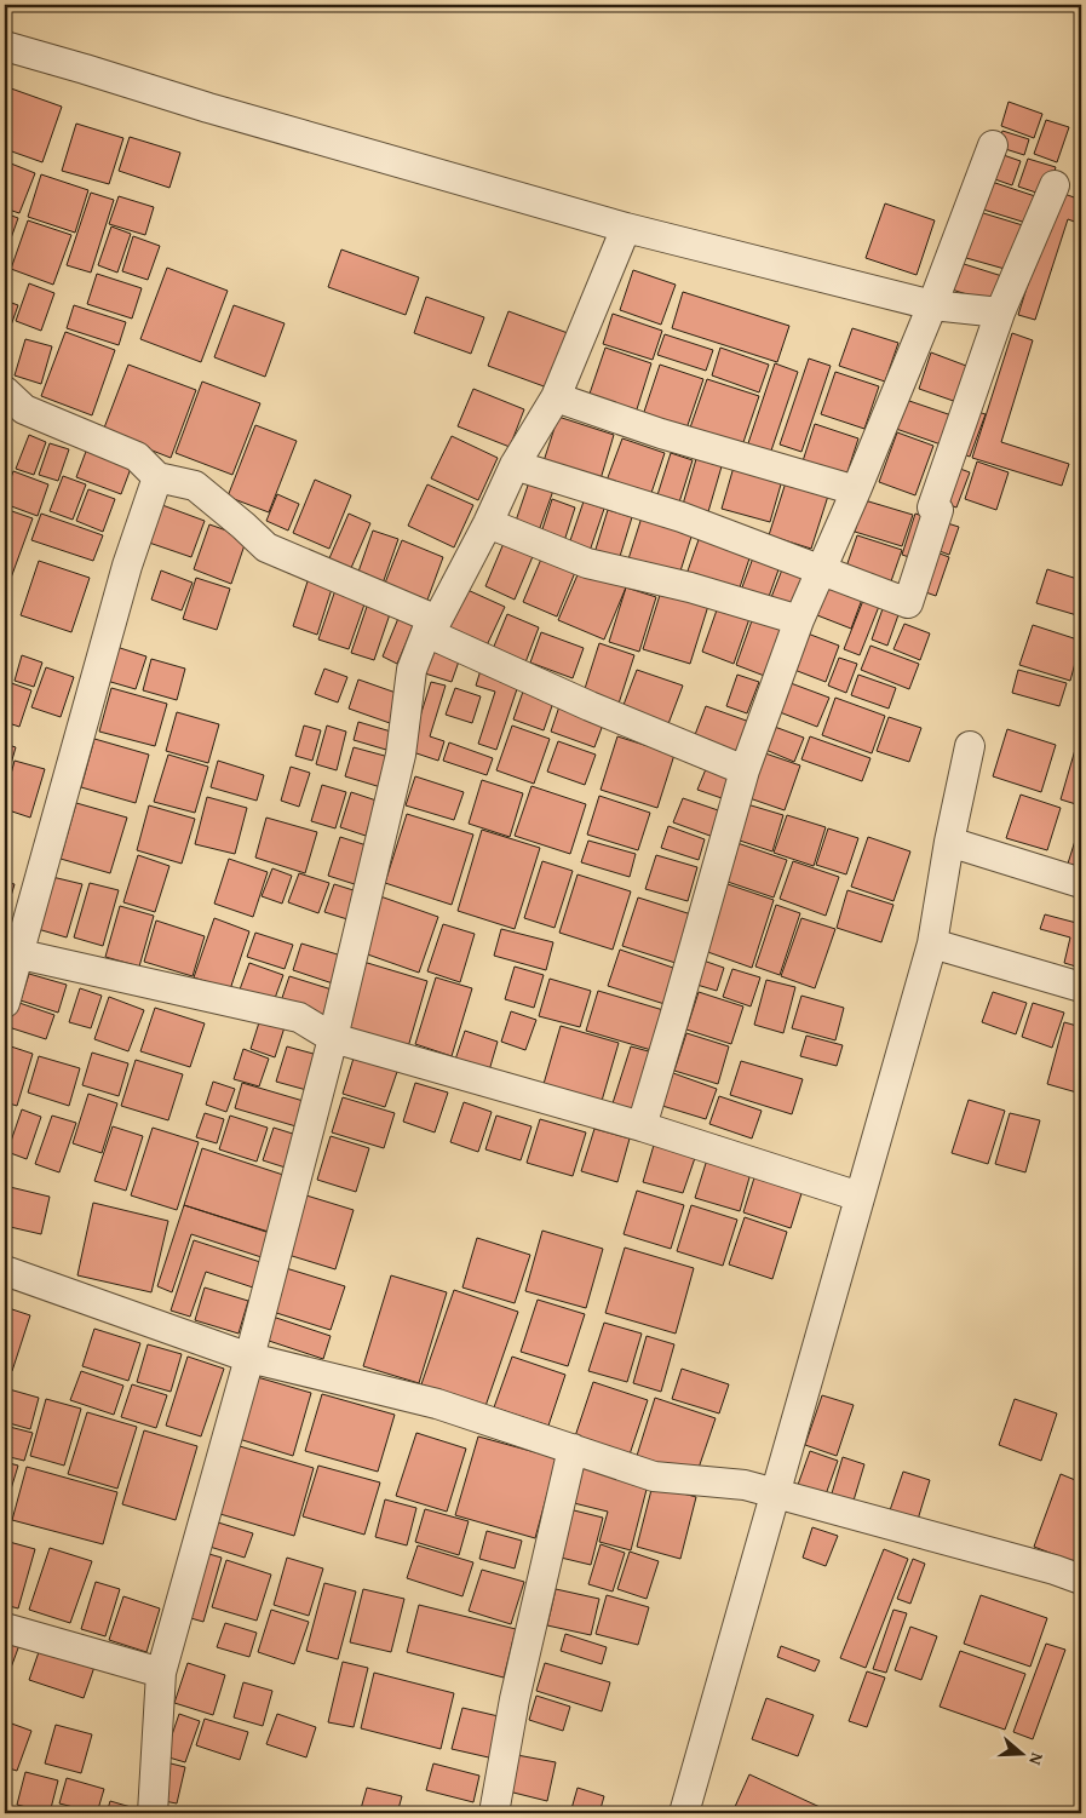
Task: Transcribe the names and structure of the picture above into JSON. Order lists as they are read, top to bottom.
{
  "north": "right"
}
